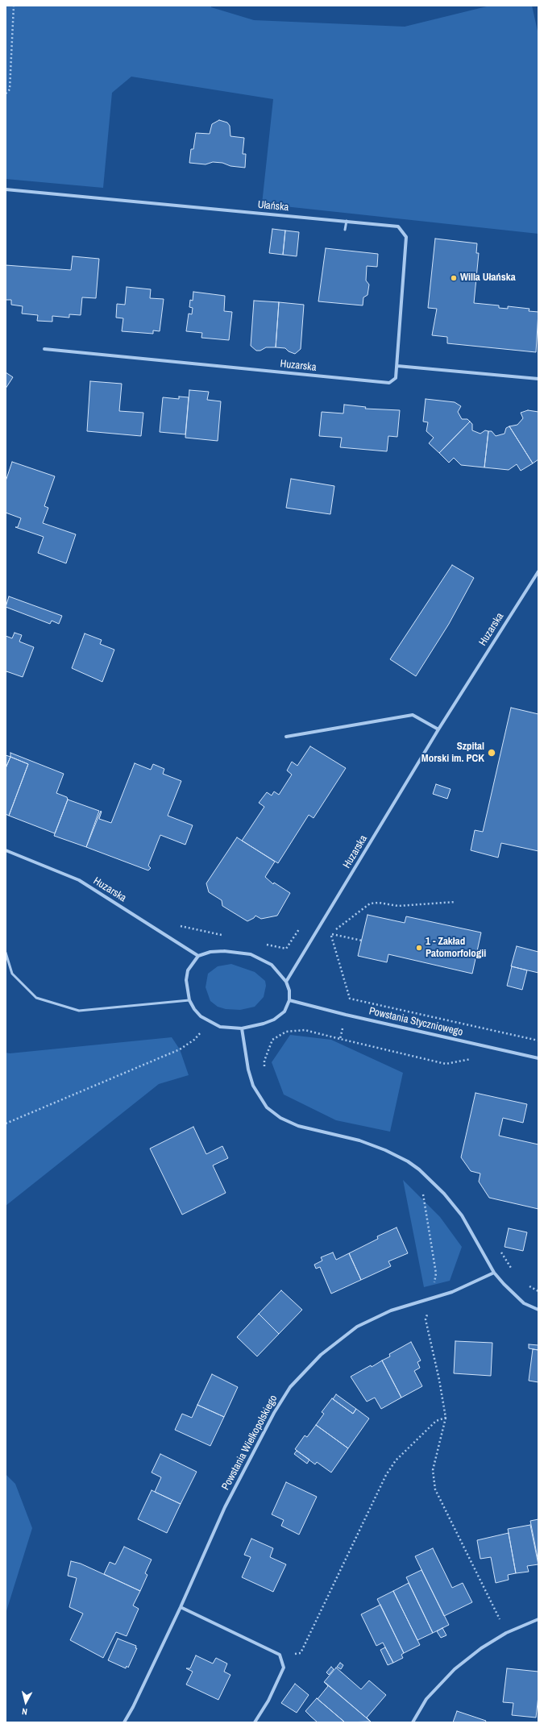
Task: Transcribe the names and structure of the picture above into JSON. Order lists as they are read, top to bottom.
{
  "streets": {
    "street": [
      "Ułańska",
      "Huzarska",
      "Powstania Styczniowego",
      "Powstania Wielkopolskiego"
    ]
  },
  "crossings": [
    ["Ułańska", "Huzarska"],
    ["Huzarska", "Powstania Styczniowego"]
  ],
  "places": ["Willa Ułańska", "Szpital Morski im. PCK", "1 - Zakład Patomorfologii"],
  "north": "bottom"
}
